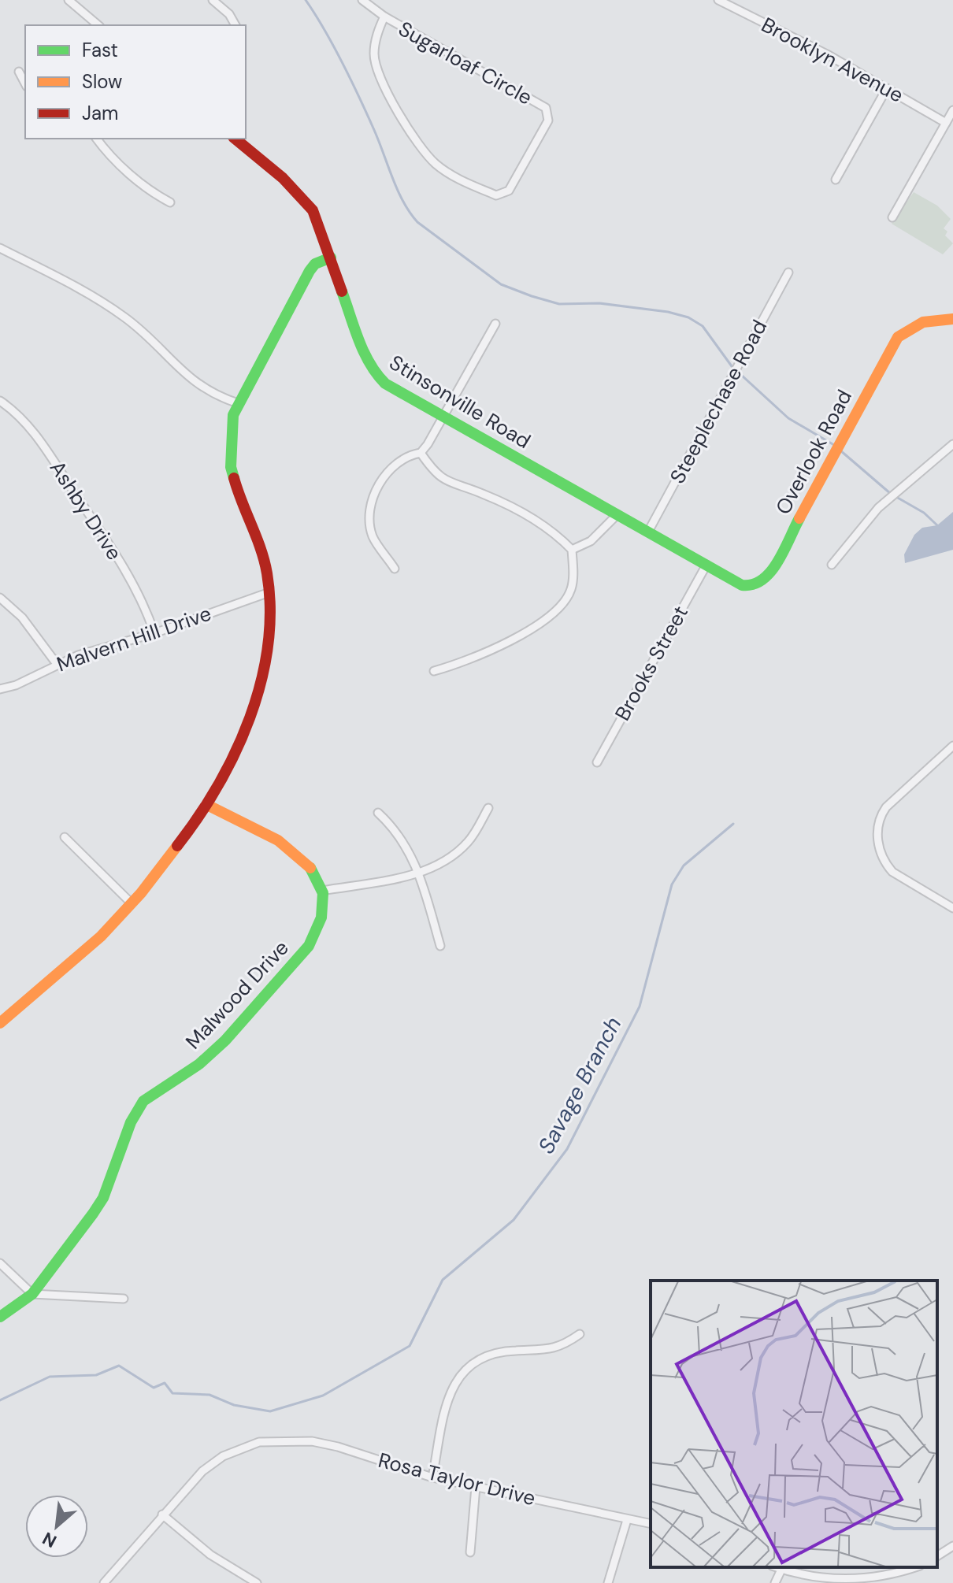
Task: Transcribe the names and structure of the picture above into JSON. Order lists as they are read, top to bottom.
{
  "streets": {
    "street": [
      "Brooklyn Avenue",
      "Sugarloaf Circle",
      "Stinsonville Road",
      "Steeplechase Road",
      "Overlook Road",
      "Ashby Drive",
      "Malvern Hill Drive",
      "Brooks Street",
      "Malwood Drive",
      "Rosa Taylor Drive"
    ]
  },
  "crossings": [
    ["Stinsonville Road", "Steeplechase Road"],
    ["Stinsonville Road", "Overlook Road"],
    ["Stinsonville Road", "Brooks Street"],
    ["Overlook Road", "Brooks Street"],
    ["Ashby Drive", "Malvern Hill Drive"]
  ],
  "water": ["Savage Branch"],
  "legend": ["Fast", "Slow", "Jam"],
  "north": "bottom left"
}
